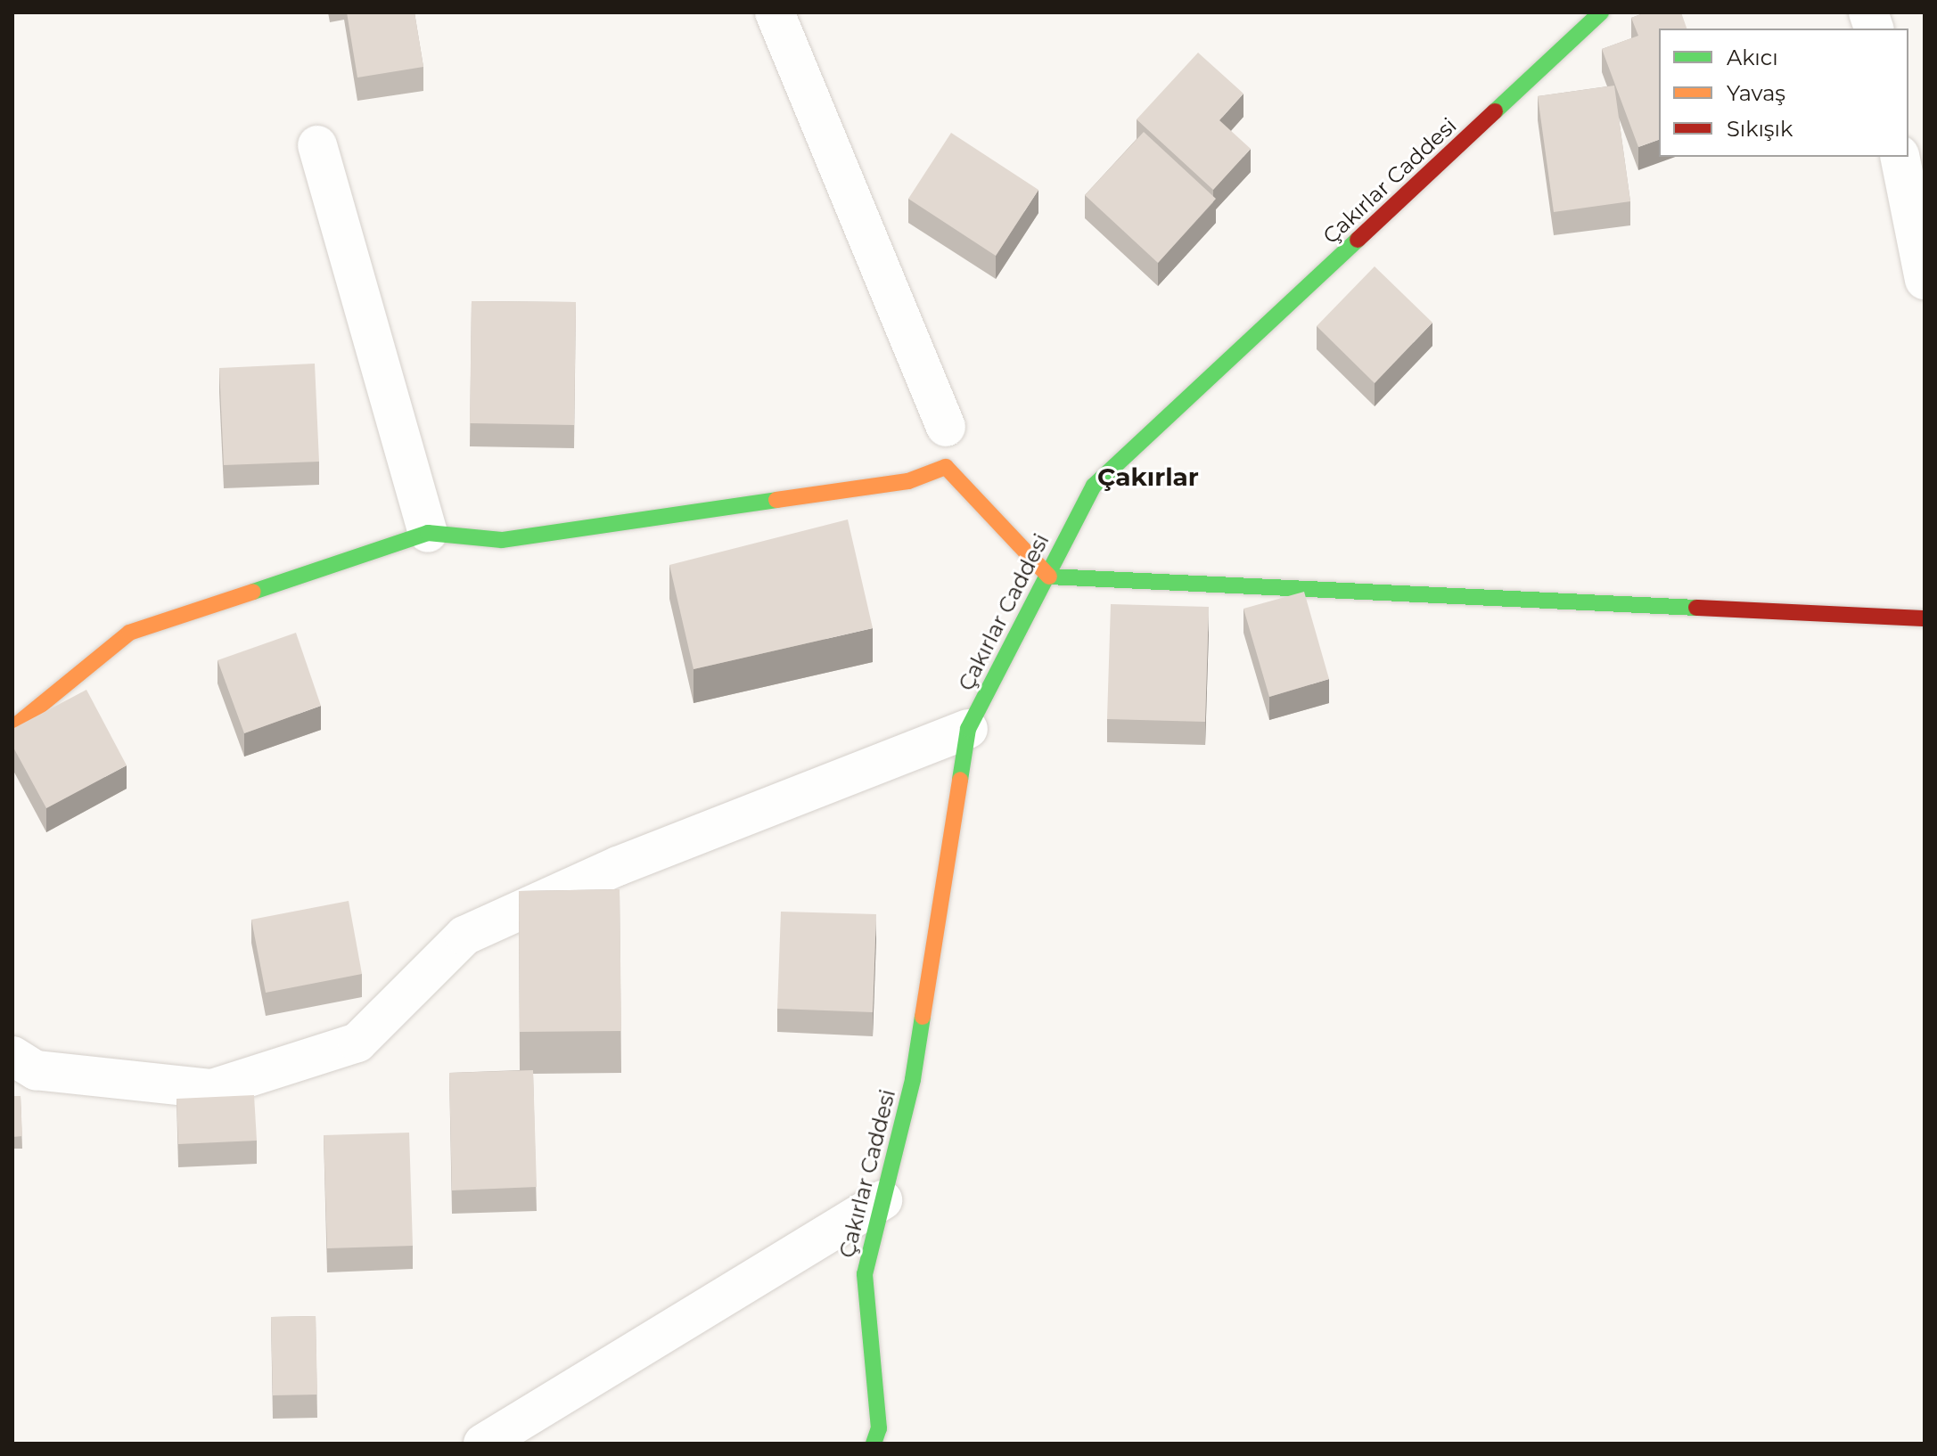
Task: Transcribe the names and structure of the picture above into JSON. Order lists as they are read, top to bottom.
{
  "streets": {
    "street": ["Çakırlar Caddesi"]
  },
  "districts": ["Çakırlar"],
  "legend": ["Akıcı", "Yavaş", "Sıkışık"]
}
